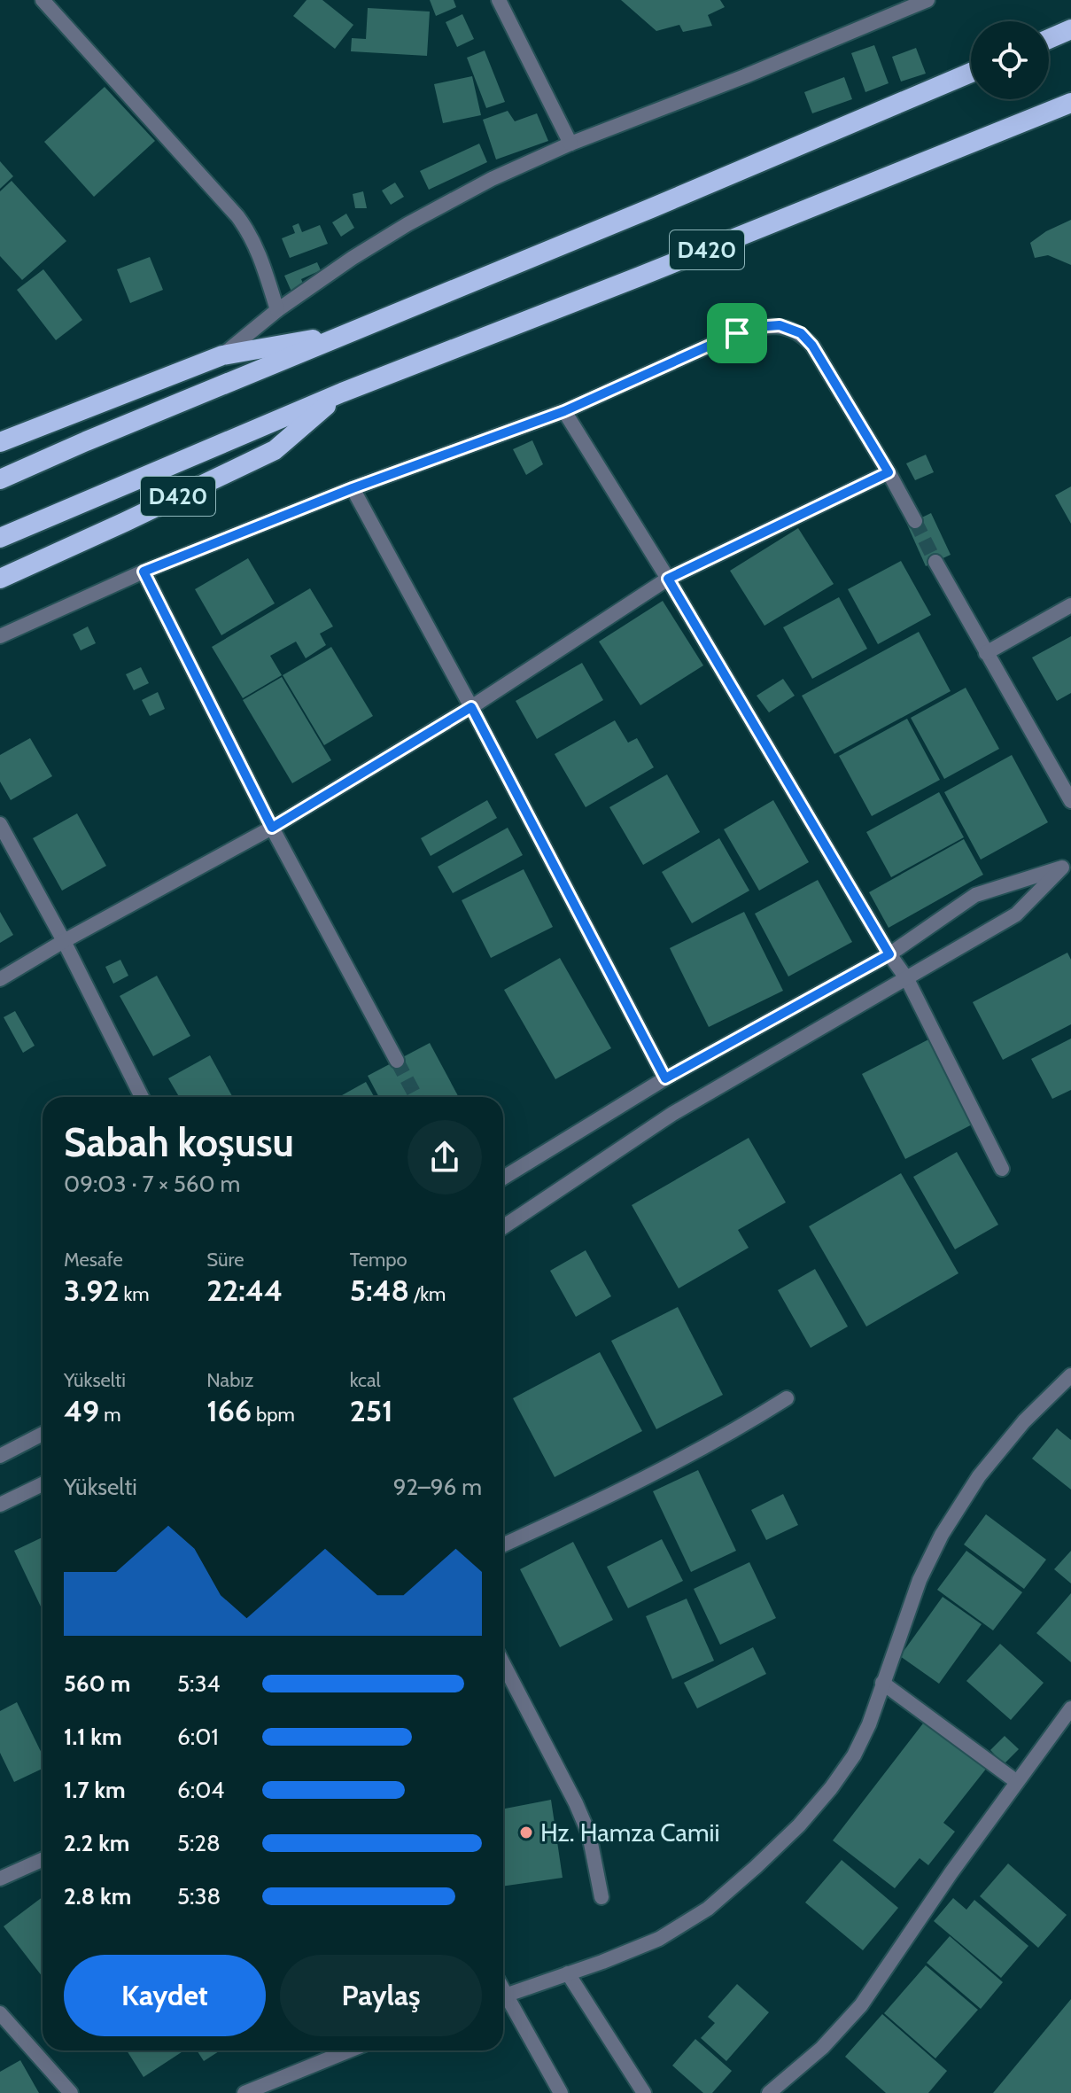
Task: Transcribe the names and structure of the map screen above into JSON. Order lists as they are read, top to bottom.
{
  "streets": {
    "highway": ["D420"]
  },
  "places": ["Hz. Hamza Camii"],
  "page": {
    "heading": ["Sabah koşusu", "09:03 · 7 × 560 m"],
    "stats": [
      ["Mesafe", "3.92 km"],
      ["Süre", "22:44"],
      ["Tempo", "5:48 /km"],
      ["Yükselti", "49 m"],
      ["Nabız", "166 bpm"],
      ["kcal", "251"]
    ],
    "chart": ["Yükselti", "92–96 m"],
    "list": [
      {
        "name": "560 m",
        "note": "5:34"
      },
      {
        "name": "1.1 km",
        "note": "6:01"
      },
      {
        "name": "1.7 km",
        "note": "6:04"
      },
      {
        "name": "2.2 km",
        "note": "5:28"
      },
      {
        "name": "2.8 km",
        "note": "5:38"
      }
    ],
    "buttons": ["Kaydet", "Paylaş"]
  }
}
